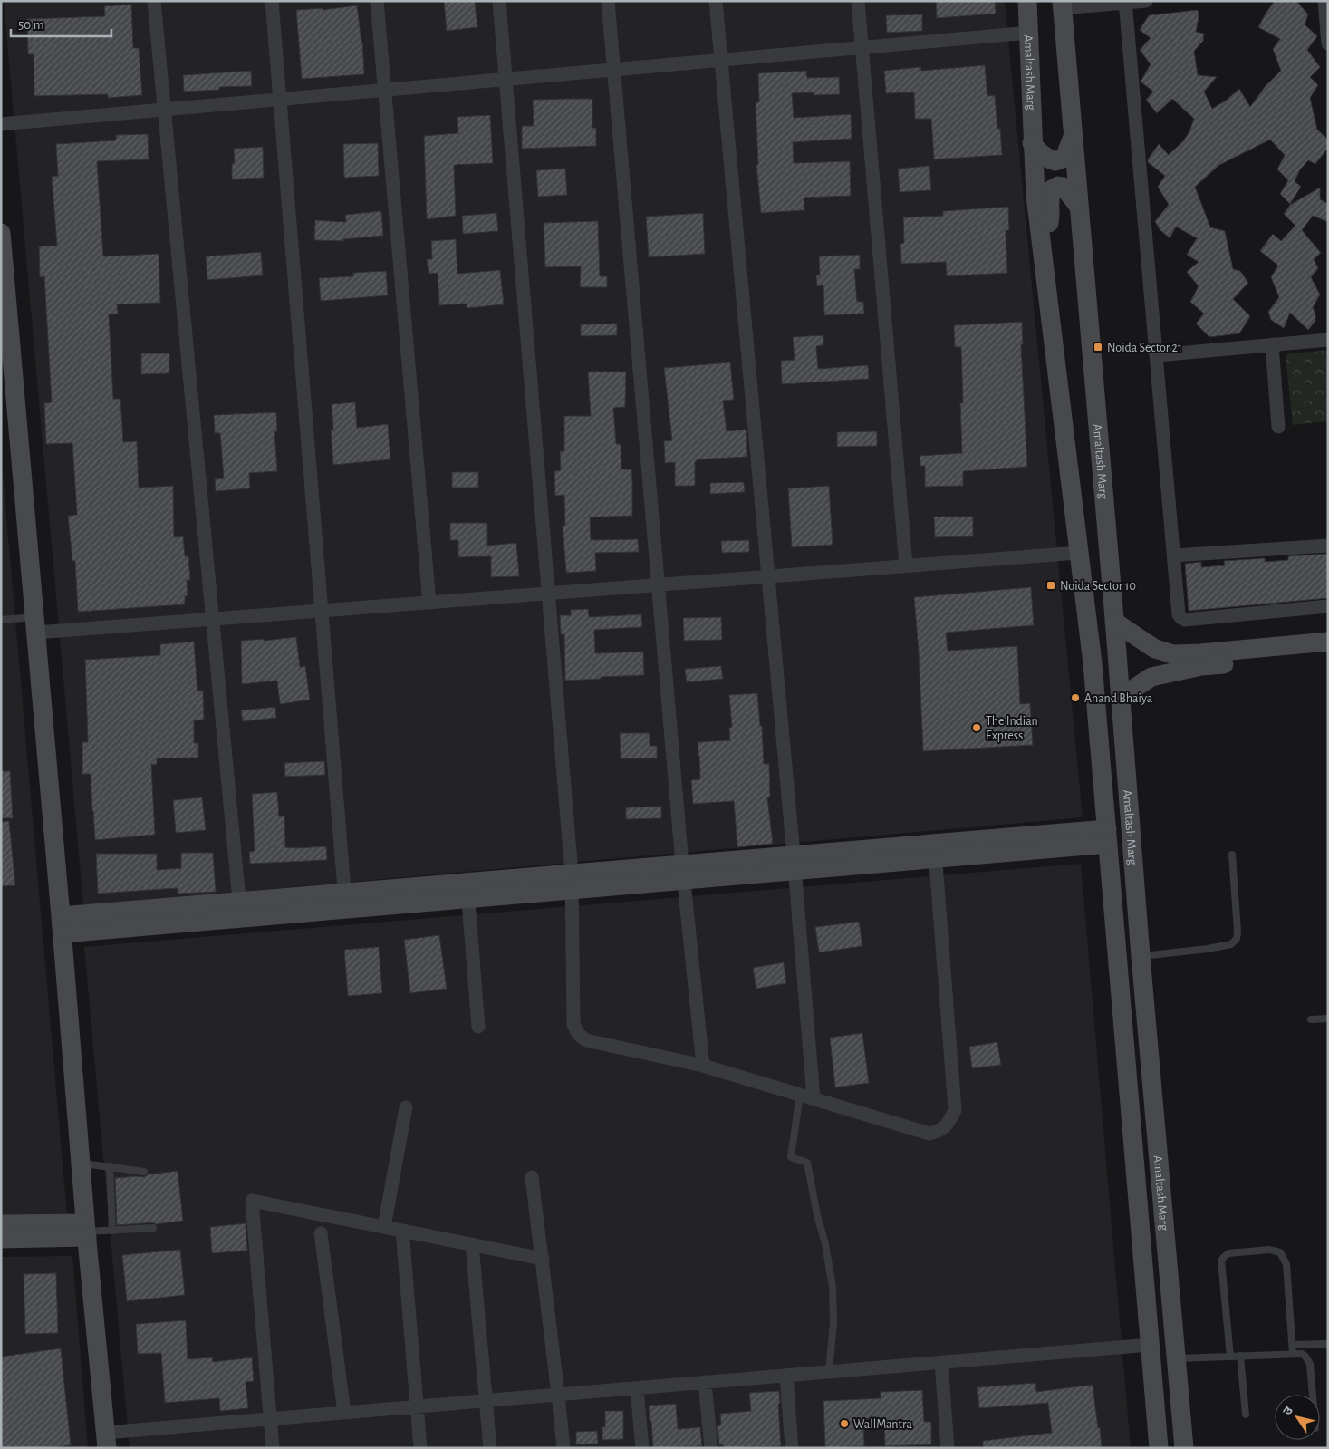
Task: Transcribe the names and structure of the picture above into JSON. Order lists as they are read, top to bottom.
{
  "streets": {
    "main road": ["Amaltash Marg"]
  },
  "places": {
    "transit": ["Noida Sector 21", "Noida Sector 10"],
    "other": ["Anand Bhaiya", "The Indian Express", "WallMantra"]
  },
  "scale_bar": "50 m",
  "north": "top left"
}
